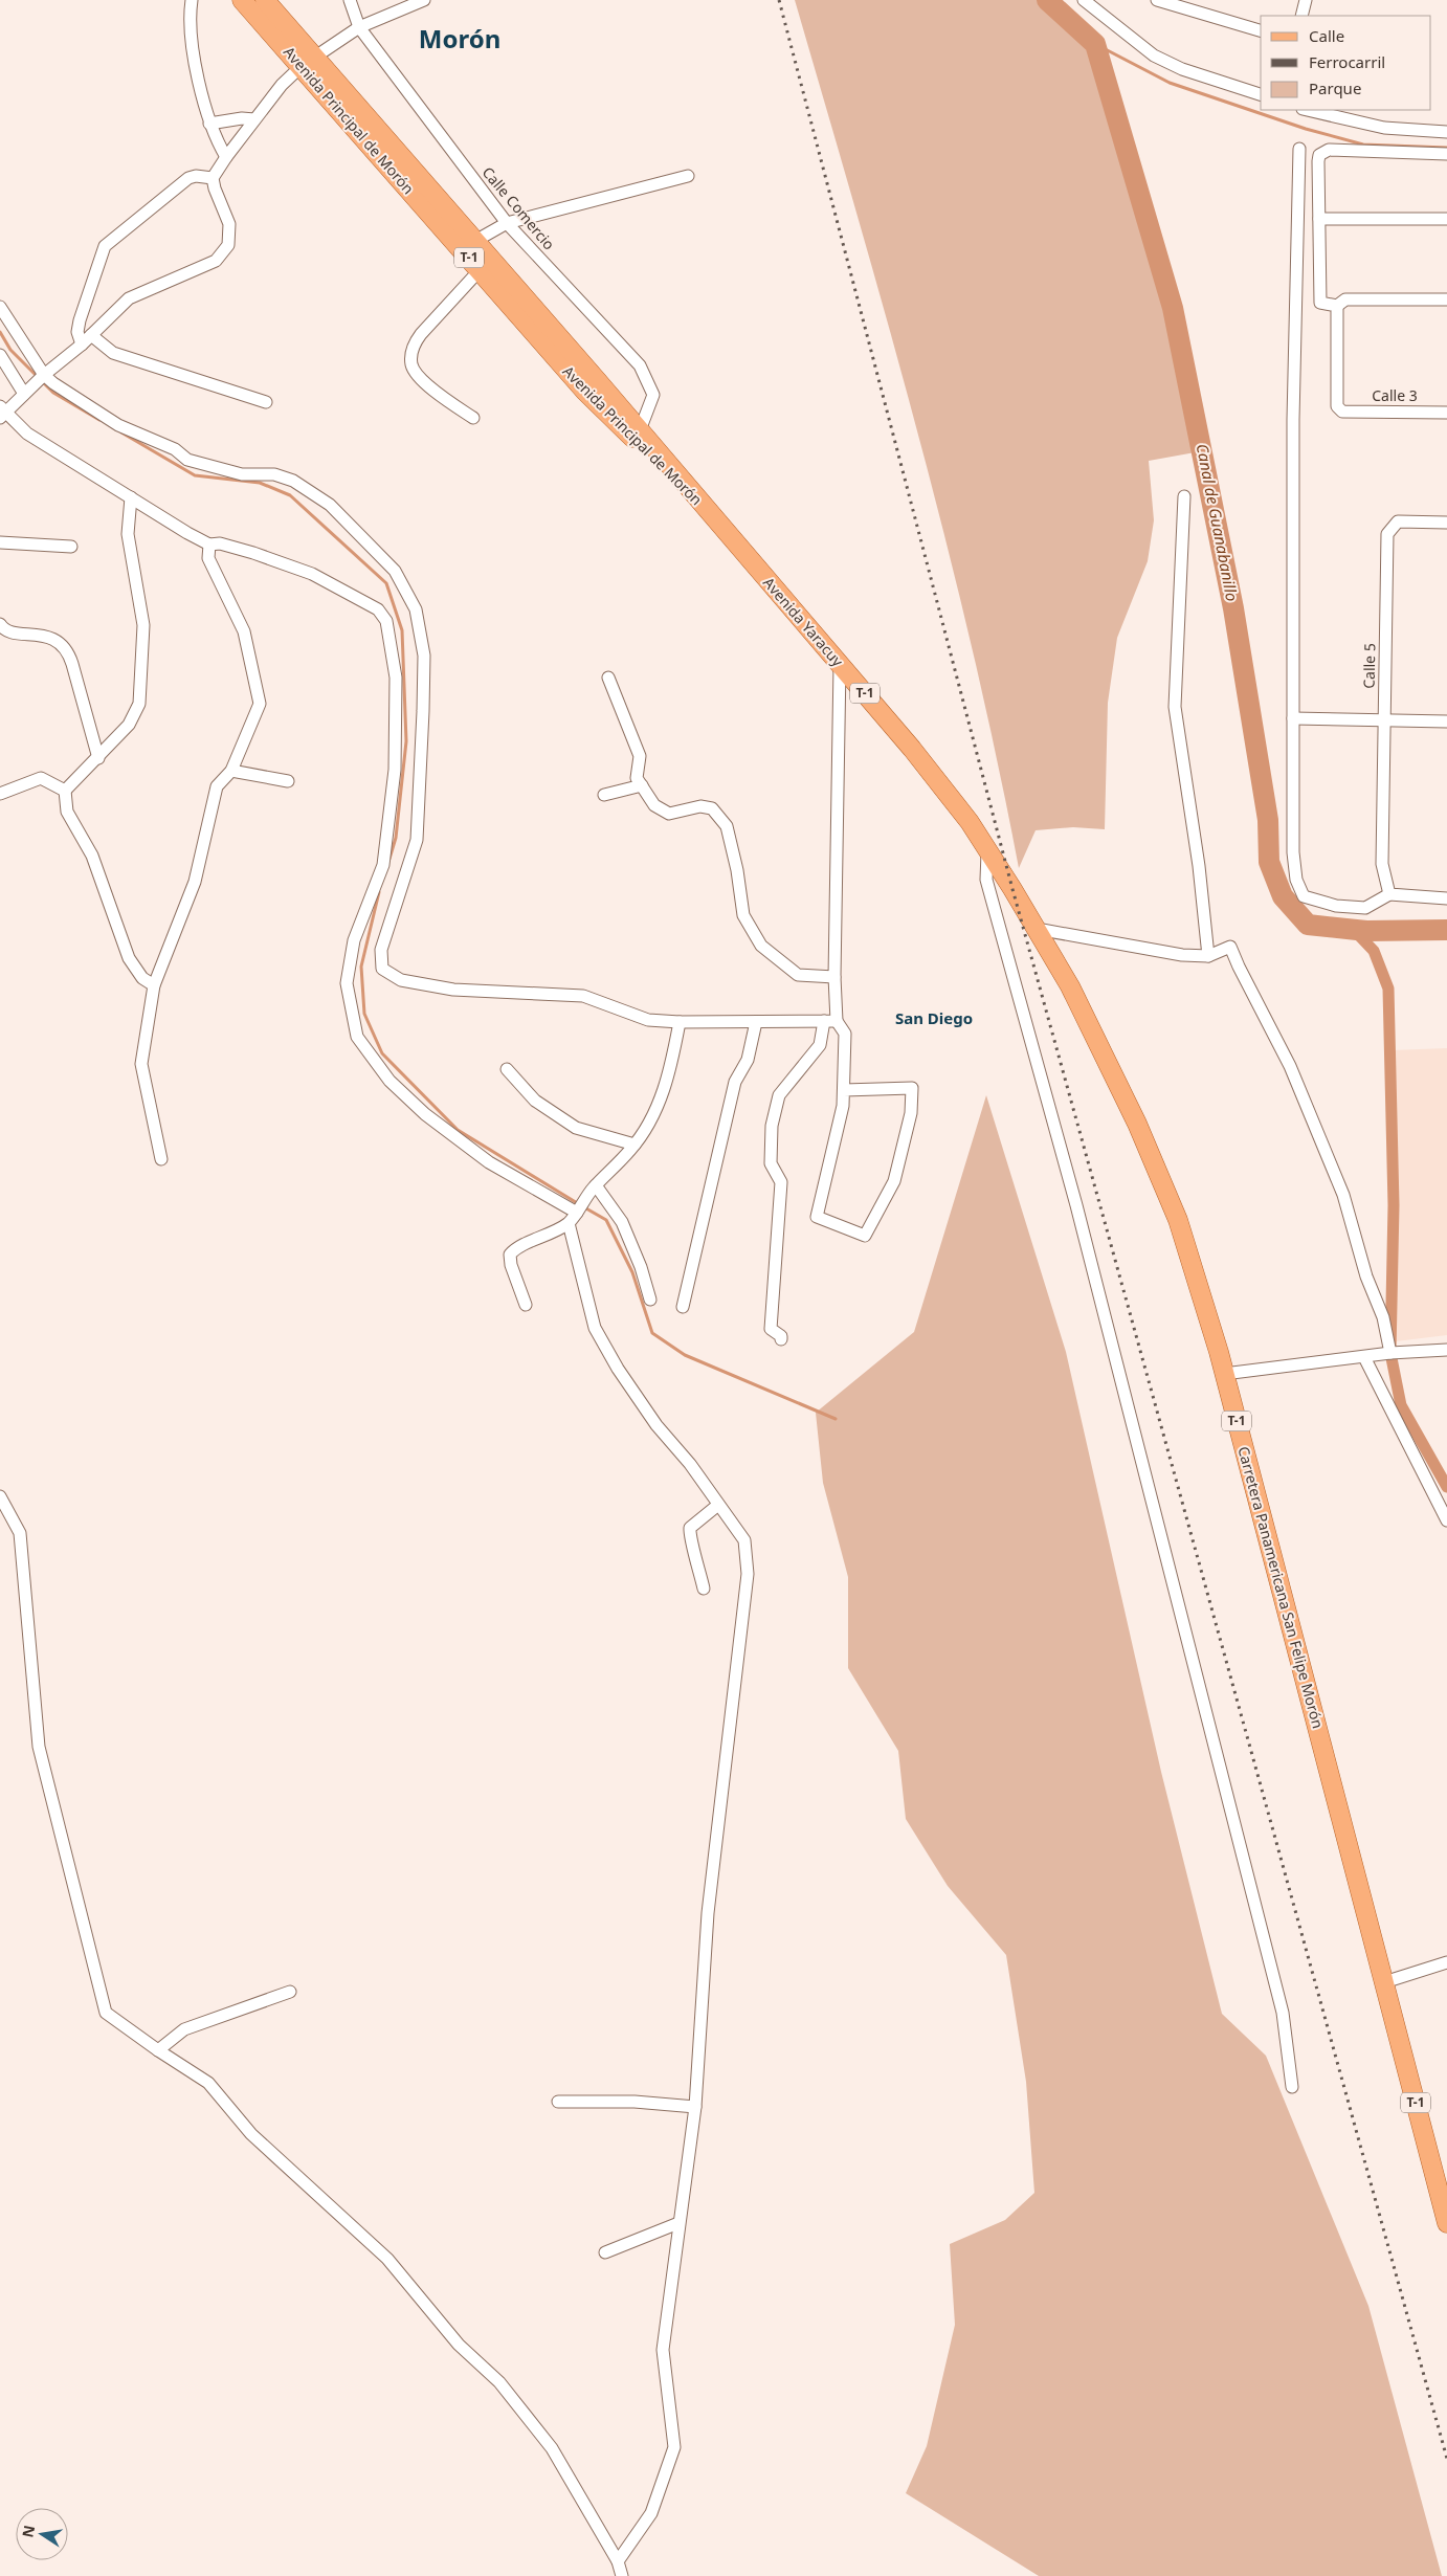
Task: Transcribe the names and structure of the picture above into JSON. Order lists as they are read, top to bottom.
{
  "streets": {
    "main road": [
      "Avenida Principal de Morón",
      "T-1",
      "Avenida Yaracuy",
      "Carretera Panamericana San Felipe Morón"
    ],
    "street": ["Calle Comercio", "Calle 3", "Calle 5"]
  },
  "crossings": [
    ["Avenida Principal de Morón", "Calle Comercio"],
    ["Avenida Principal de Morón", "Avenida Yaracuy"],
    ["Avenida Yaracuy", "Carretera Panamericana San Felipe Morón"]
  ],
  "districts": ["Morón", "San Diego"],
  "water": ["Canal de Guanabanillo"],
  "legend": ["Calle", "Ferrocarril", "Parque"],
  "north": "left"
}
